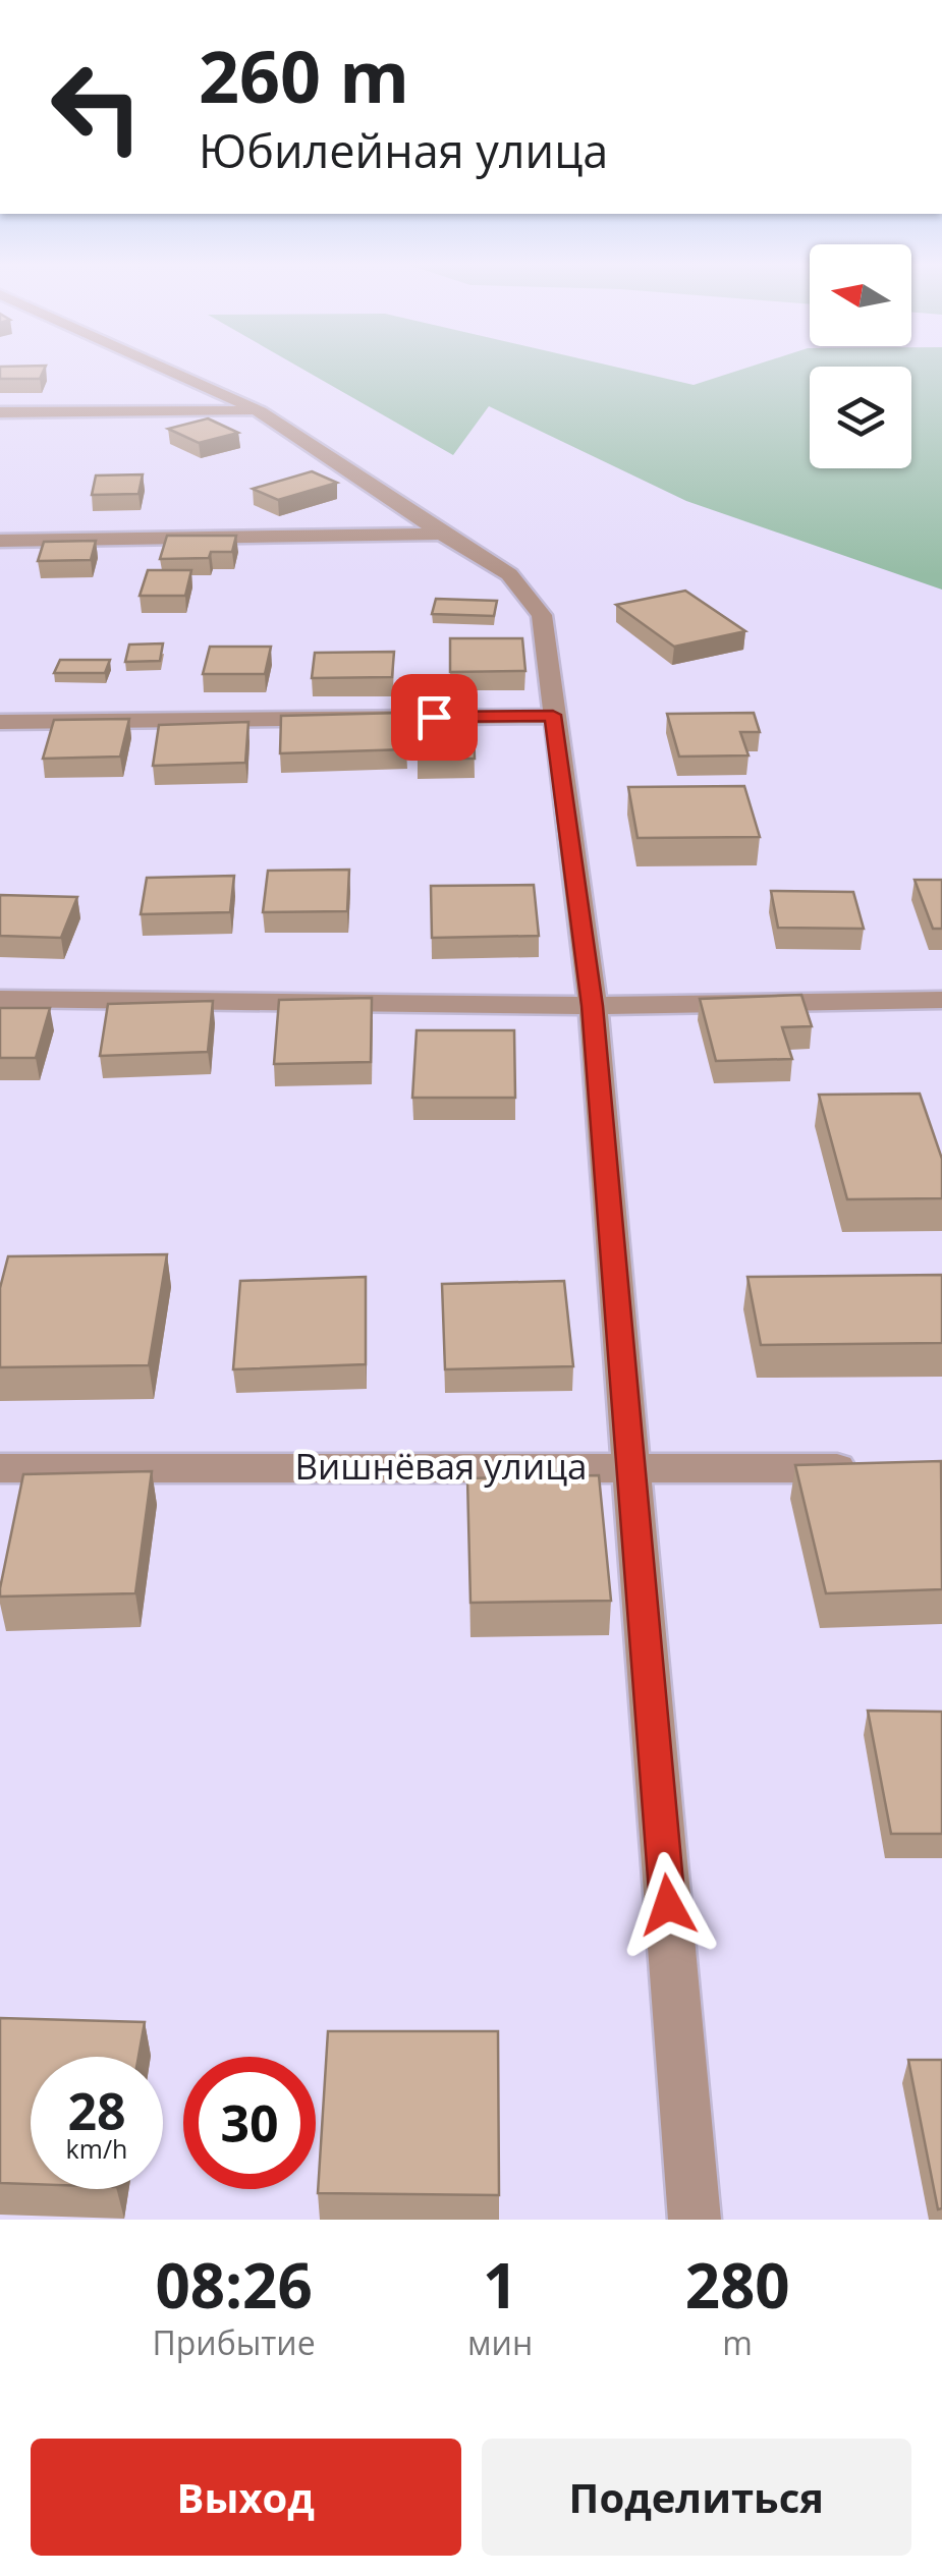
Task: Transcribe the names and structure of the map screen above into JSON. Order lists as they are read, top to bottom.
{
  "streets": {
    "street": ["Вишнёвая улица"]
  },
  "north": "left",
  "page": {
    "turn": ["260 m", "Юбилейная улица"],
    "speed": "28 km/h",
    "limit": "30",
    "eta": [
      "08:26",
      "Прибытие",
      "1",
      "мин",
      "280",
      "m"
    ],
    "buttons": ["Выход", "Поделиться"]
  }
}
